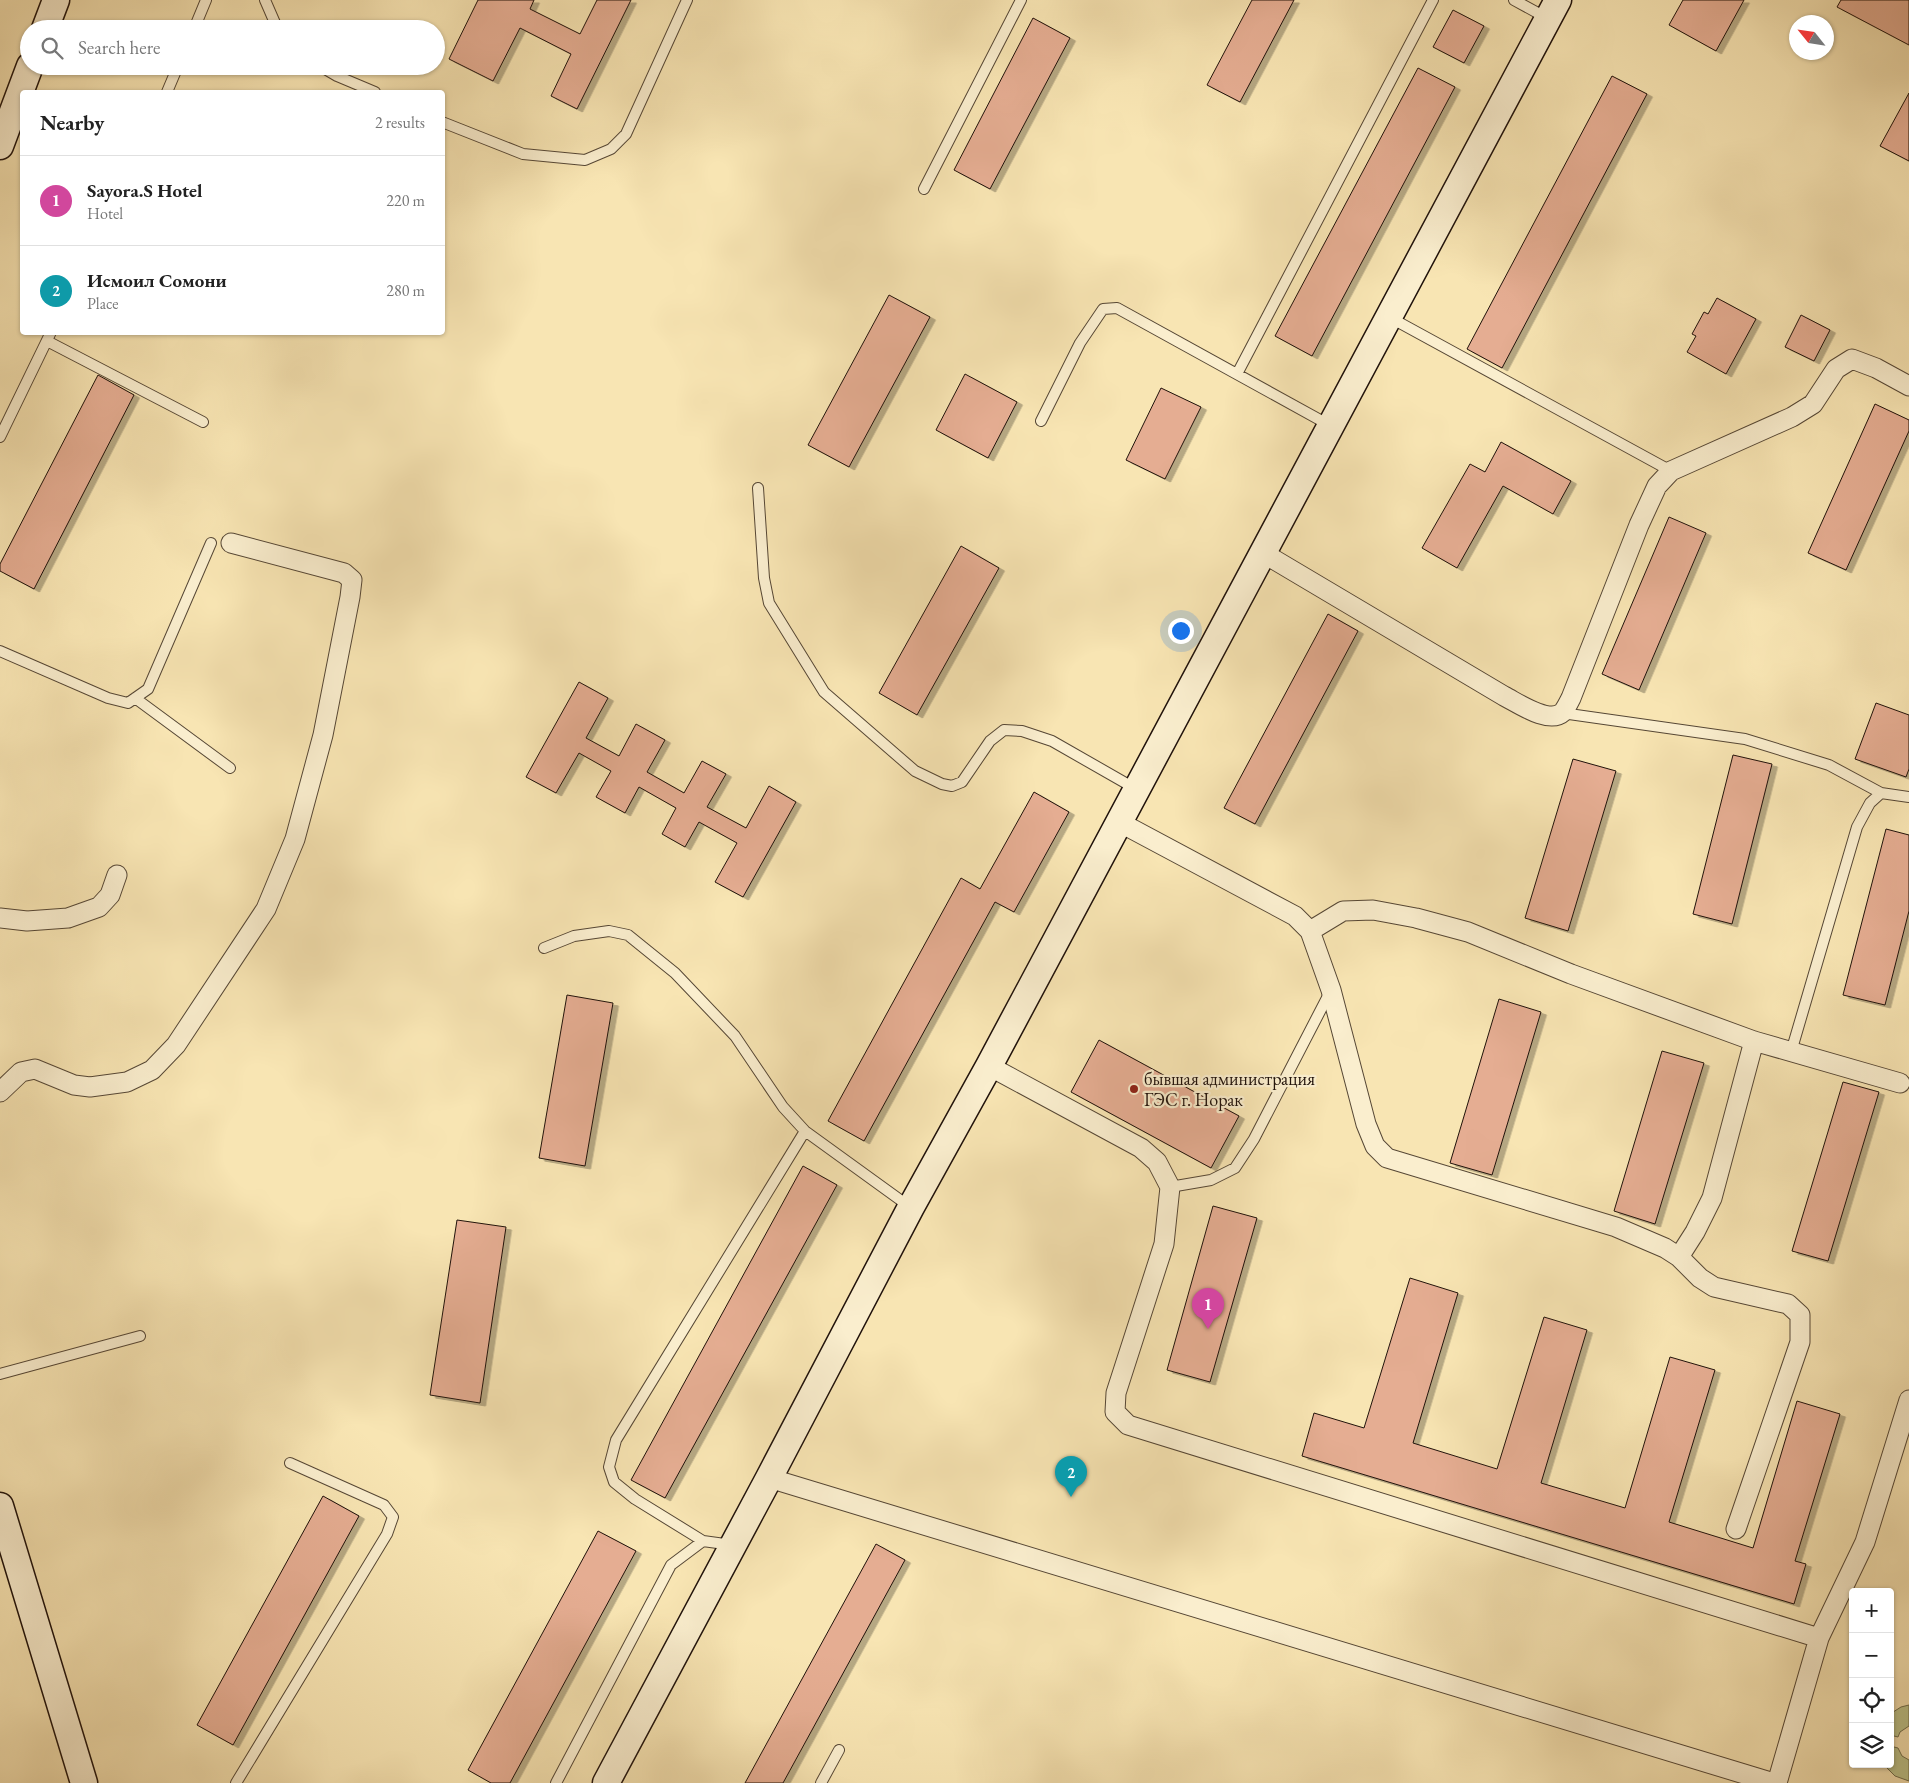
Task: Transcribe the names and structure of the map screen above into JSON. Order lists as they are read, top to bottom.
{
  "places": ["бывшая администрация ГЭС г. Норак"],
  "north": "top left",
  "page": {
    "search": "Search here",
    "heading": ["Nearby", "2 results"],
    "list": [
      {
        "mark": "1",
        "name": "Sayora.S Hotel",
        "note": "Hotel",
        "value": "220 m"
      },
      {
        "mark": "2",
        "name": "Исмоил Сомони",
        "note": "Place",
        "value": "280 m"
      }
    ],
    "pins": ["1", "2"],
    "map_buttons": ["+", "−"]
  }
}
